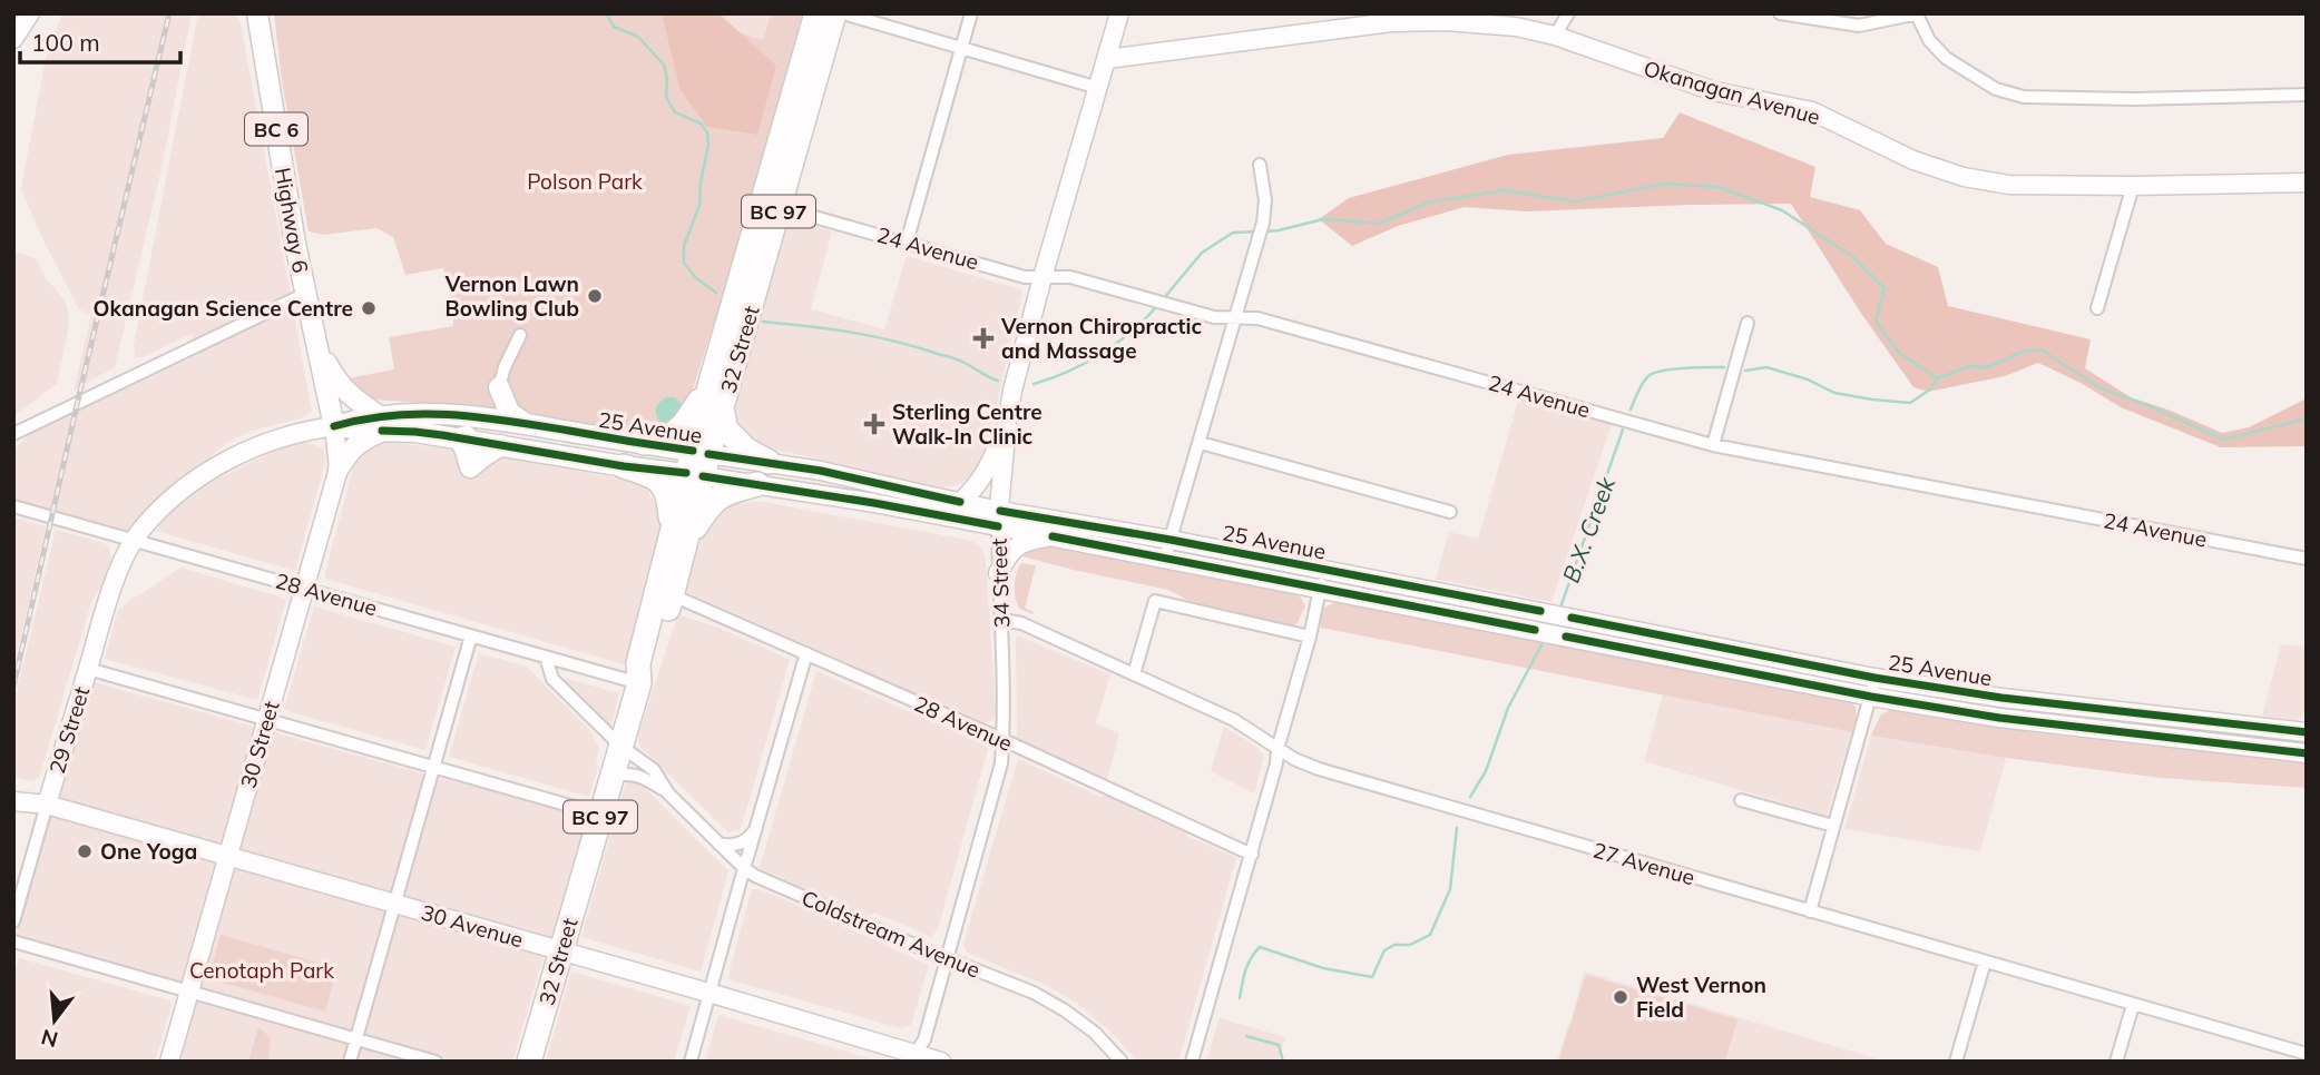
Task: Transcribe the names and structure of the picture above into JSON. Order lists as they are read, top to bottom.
{
  "streets": {
    "highway": ["BC 97", "32 Street"],
    "main road": ["BC 6", "Highway 6", "25 Avenue"],
    "street": [
      "Okanagan Avenue",
      "24 Avenue",
      "34 Street",
      "28 Avenue",
      "29 Street",
      "30 Street",
      "27 Avenue",
      "30 Avenue",
      "Coldstream Avenue"
    ]
  },
  "crossings": [
    ["Okanagan Avenue", "34 Street"],
    ["Highway 6", "25 Avenue"],
    ["Highway 6", "30 Street"],
    ["24 Avenue", "32 Street"],
    ["24 Avenue", "34 Street"],
    ["32 Street", "25 Avenue"],
    ["32 Street", "28 Avenue"],
    ["32 Street", "30 Avenue"],
    ["32 Street", "Coldstream Avenue"],
    ["25 Avenue", "34 Street"],
    ["25 Avenue", "28 Avenue"],
    ["25 Avenue", "29 Street"],
    ["25 Avenue", "30 Street"],
    ["34 Street", "28 Avenue"],
    ["34 Street", "27 Avenue"],
    ["34 Street", "30 Avenue"],
    ["34 Street", "Coldstream Avenue"],
    ["28 Avenue", "29 Street"],
    ["28 Avenue", "30 Street"],
    ["28 Avenue", "Coldstream Avenue"],
    ["29 Street", "30 Avenue"],
    ["30 Street", "30 Avenue"]
  ],
  "water": ["B.X. Creek"],
  "parks": ["Polson Park", "Cenotaph Park"],
  "places": {
    "other": [
      "Vernon Lawn Bowling Club",
      "Okanagan Science Centre",
      "One Yoga",
      "West Vernon Field"
    ],
    "health": ["Vernon Chiropractic and Massage", "Sterling Centre Walk-In Clinic"]
  },
  "scale_bar": "100 m",
  "north": "bottom"
}
